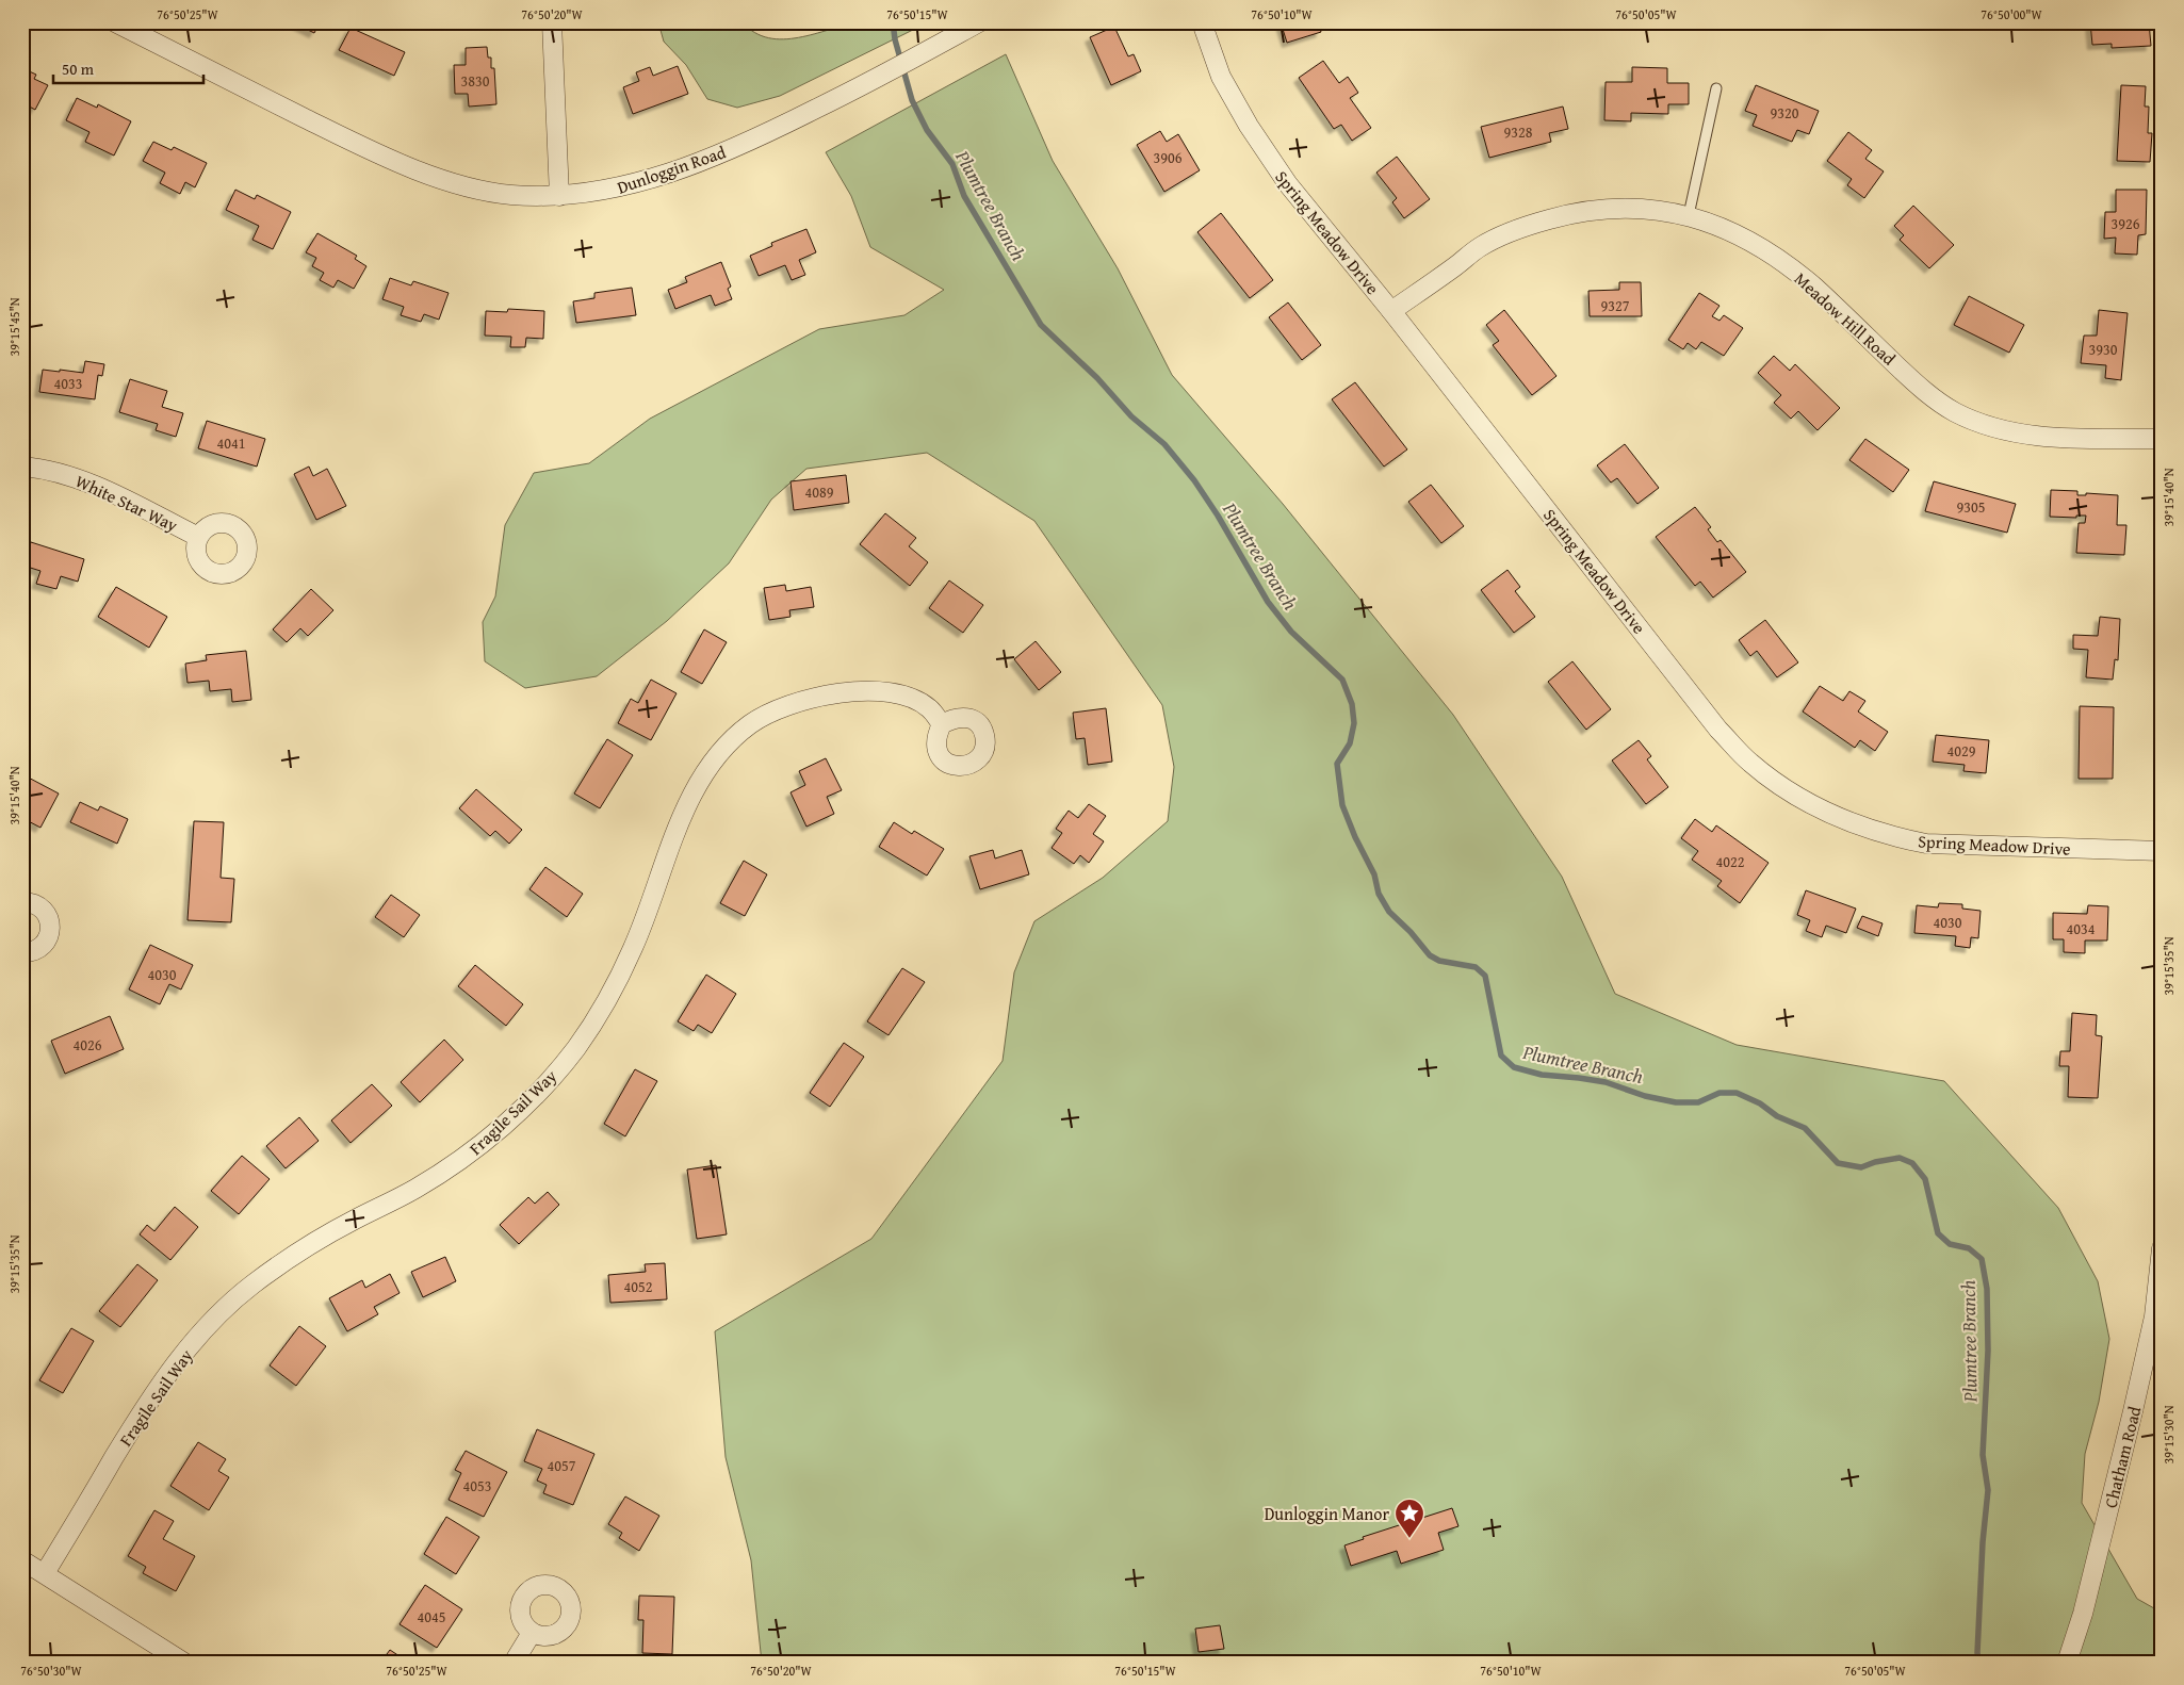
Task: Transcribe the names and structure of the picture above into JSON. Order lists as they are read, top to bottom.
{
  "streets": {
    "street": [
      "Dunloggin Road",
      "Spring Meadow Drive",
      "Meadow Hill Road",
      "White Star Way",
      "Fragile Sail Way",
      "Chatham Road"
    ]
  },
  "crossings": [
    ["Spring Meadow Drive", "Meadow Hill Road"]
  ],
  "water": ["Plumtree Branch"],
  "places": {
    "place": ["Dunloggin Manor"]
  },
  "house_numbers": [
    "3830",
    "9320",
    "9328",
    "3906",
    "3926",
    "9327",
    "3930",
    "4033",
    "4041",
    "4089",
    "9305",
    "4029",
    "4022",
    "4030",
    "4034",
    "4030",
    "4026",
    "4052",
    "4057",
    "4053",
    "4045"
  ],
  "scale_bar": "50 m",
  "coordinates": [
    "76°50'25\"W",
    "76°50'20\"W",
    "76°50'15\"W",
    "76°50'10\"W",
    "76°50'05\"W",
    "76°50'00\"W",
    "39°15'45\"N",
    "39°15'40\"N",
    "39°15'35\"N",
    "39°15'30\"N",
    "76°50'30\"W"
  ]
}
